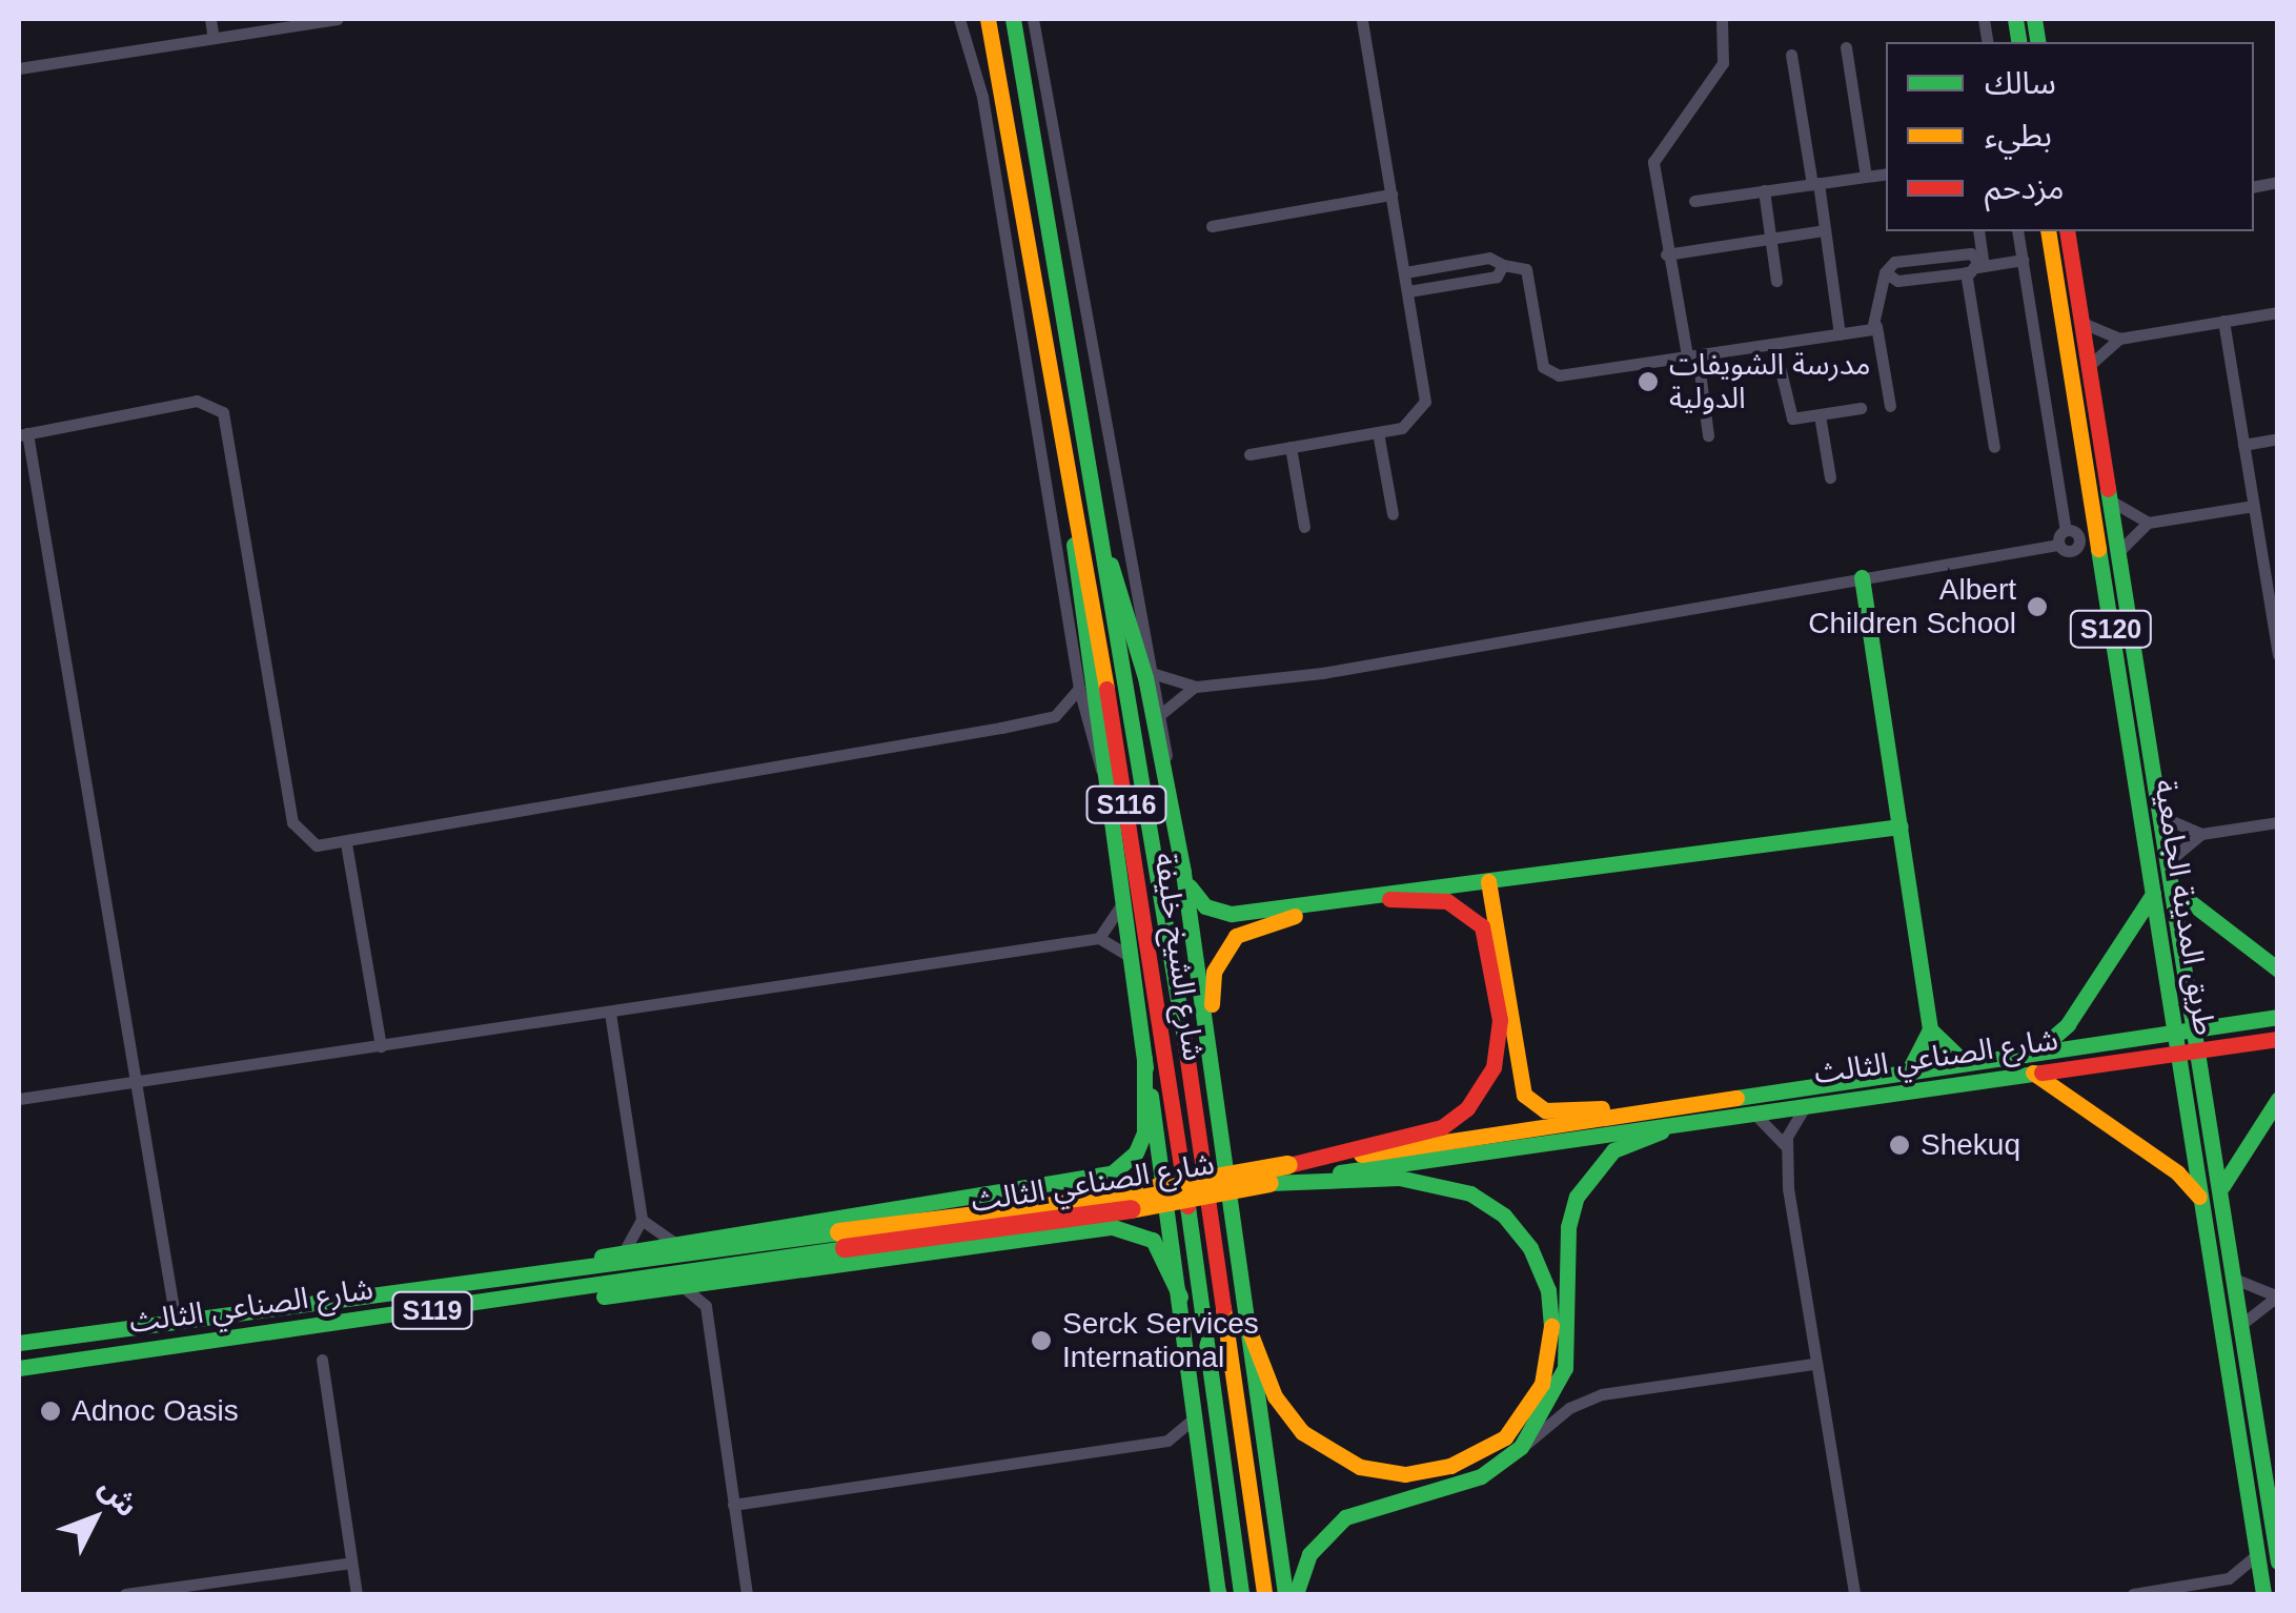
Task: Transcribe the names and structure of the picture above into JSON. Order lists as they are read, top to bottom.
{
  "streets": {
    "main road": [
      "S120",
      "S116",
      "طريق المدينة الجامعية",
      "شارع الشيخ خليفة",
      "شارع الصناعي الثالث",
      "S119"
    ]
  },
  "crossings": [
    ["طريق المدينة الجامعية", "شارع الصناعي الثالث"]
  ],
  "places": [
    "مدرسة الشويفات الدولية",
    "Albert Children School",
    "Shekuq",
    "Serck Services International",
    "Adnoc Oasis"
  ],
  "legend": ["سالك", "بطيء", "مزدحم"],
  "north": "top right"
}
